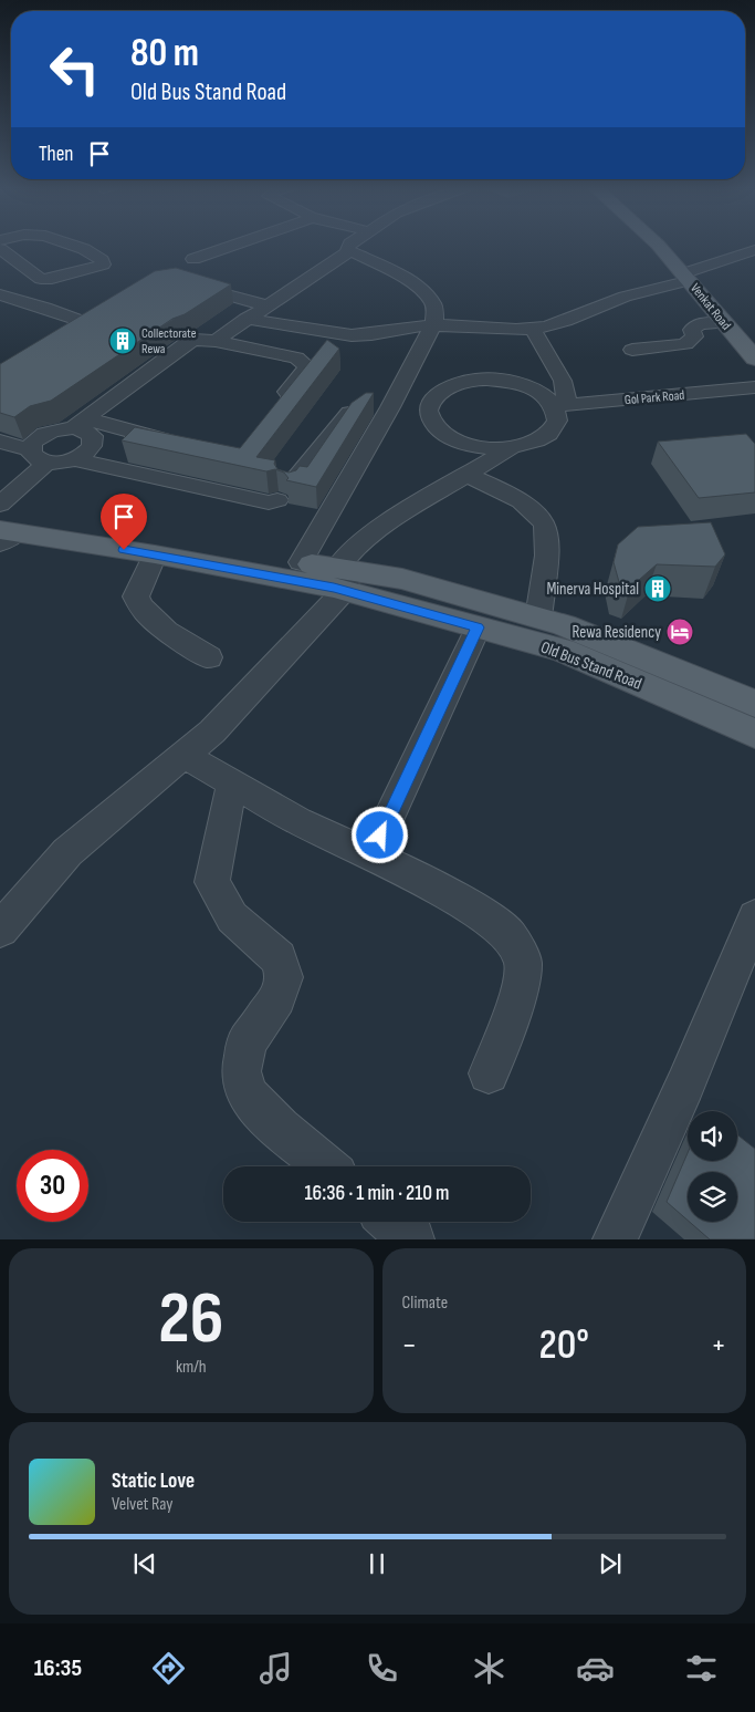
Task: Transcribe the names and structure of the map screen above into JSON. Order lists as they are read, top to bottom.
{
  "streets": {
    "main road": ["Venkat Road", "Old Bus Stand Road"],
    "street": ["Gol Park Road"]
  },
  "places": {
    "building": ["Collectorate Rewa", "Minerva Hospital"],
    "hotel": ["Rewa Residency"]
  },
  "page": {
    "turn": ["80 m", "Old Bus Stand Road"],
    "then": "Then",
    "limit": "30",
    "trip": "16:36 · 1 min · 210 m",
    "tile": [
      ["26", "km/h"],
      "Climate"
    ],
    "heat": ["−", "20°", "+"],
    "song": ["Static Love", "Velvet Ray"],
    "tabs": "16:35"
  }
}
